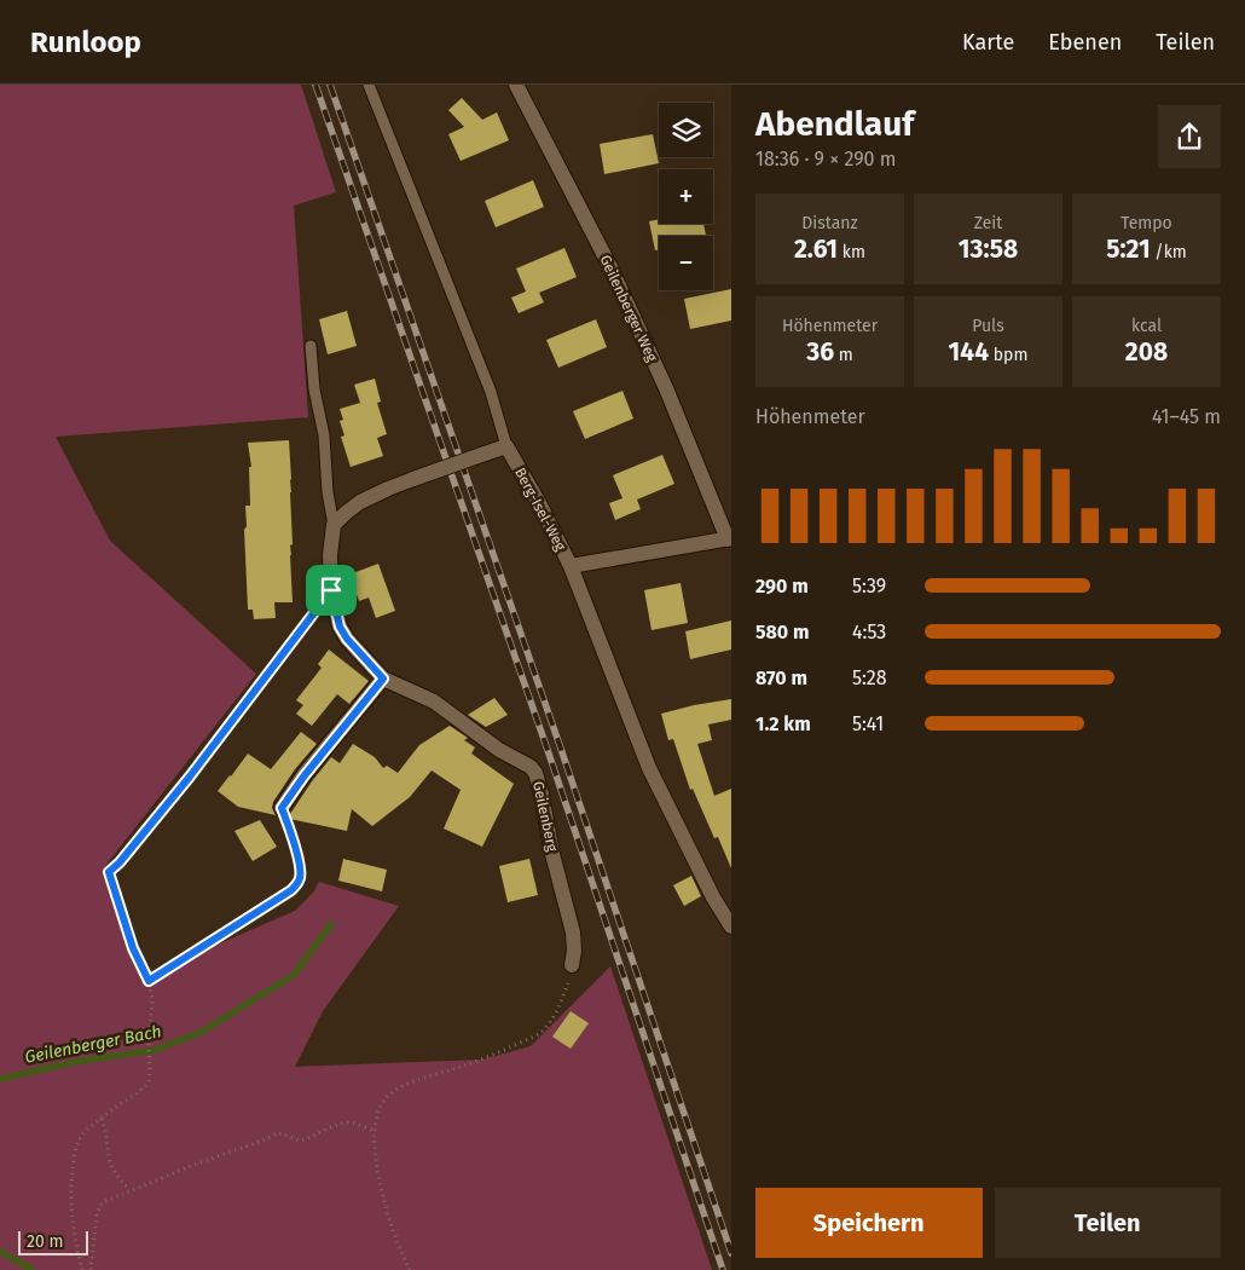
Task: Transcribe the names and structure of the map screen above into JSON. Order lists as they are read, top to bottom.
{
  "streets": {
    "street": ["Geilenberger Weg", "Berg-Isel-Weg", "Geilenberg"]
  },
  "crossings": [
    ["Geilenberger Weg", "Berg-Isel-Weg"]
  ],
  "water": ["Geilenberger Bach"],
  "scale_bar": "20 m",
  "page": {
    "header": "Runloop",
    "nav": ["Karte", "Ebenen", "Teilen"],
    "heading": ["Abendlauf", "18:36 · 9 × 290 m"],
    "map_buttons": ["+", "−"],
    "stats": [
      ["Distanz", "2.61 km"],
      ["Zeit", "13:58"],
      ["Tempo", "5:21 /km"],
      ["Höhenmeter", "36 m"],
      ["Puls", "144 bpm"],
      ["kcal", "208"]
    ],
    "chart": ["Höhenmeter", "41–45 m"],
    "list": [
      {
        "name": "290 m",
        "note": "5:39"
      },
      {
        "name": "580 m",
        "note": "4:53"
      },
      {
        "name": "870 m",
        "note": "5:28"
      },
      {
        "name": "1.2 km",
        "note": "5:41"
      }
    ],
    "buttons": ["Speichern", "Teilen"],
    "scale": "20 m"
  }
}
